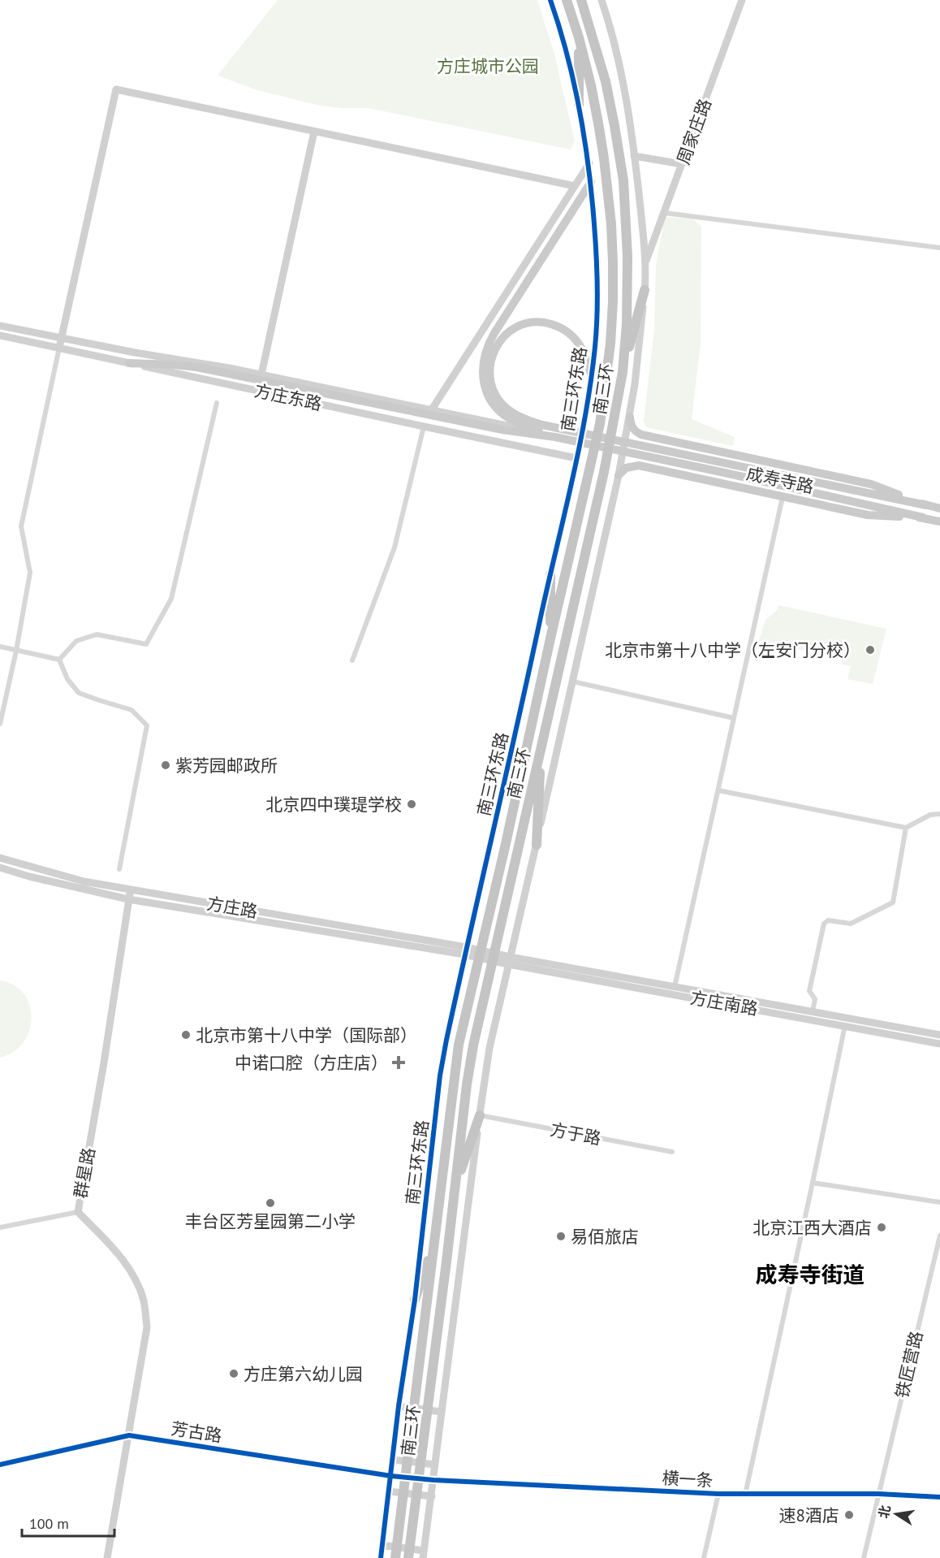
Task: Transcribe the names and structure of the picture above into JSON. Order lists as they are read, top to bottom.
{
  "streets": {
    "highway": ["南三环"],
    "main road": ["成寿寺路"],
    "street": [
      "周家庄路",
      "南三环东路",
      "方庄东路",
      "方庄路",
      "方庄南路",
      "方于路",
      "群星路",
      "铁匠营路",
      "芳古路",
      "横一条"
    ]
  },
  "crossings": [
    ["南三环东路", "方庄东路"],
    ["南三环东路", "方庄路"],
    ["南三环东路", "芳古路"],
    ["方庄路", "群星路"],
    ["群星路", "芳古路"],
    ["铁匠营路", "横一条"],
    ["芳古路", "横一条"]
  ],
  "districts": ["成寿寺街道"],
  "parks": ["方庄城市公园"],
  "places": {
    "other": [
      "北京市第十八中学（左安门分校）",
      "紫芳园邮政所",
      "北京四中璞瑅学校",
      "北京市第十八中学（国际部）",
      "丰台区芳星园第二小学",
      "北京江西大酒店",
      "易佰旅店",
      "方庄第六幼儿园",
      "速8酒店"
    ],
    "health": ["中诺口腔（方庄店）"]
  },
  "scale_bar": "100 m",
  "north": "left"
}
